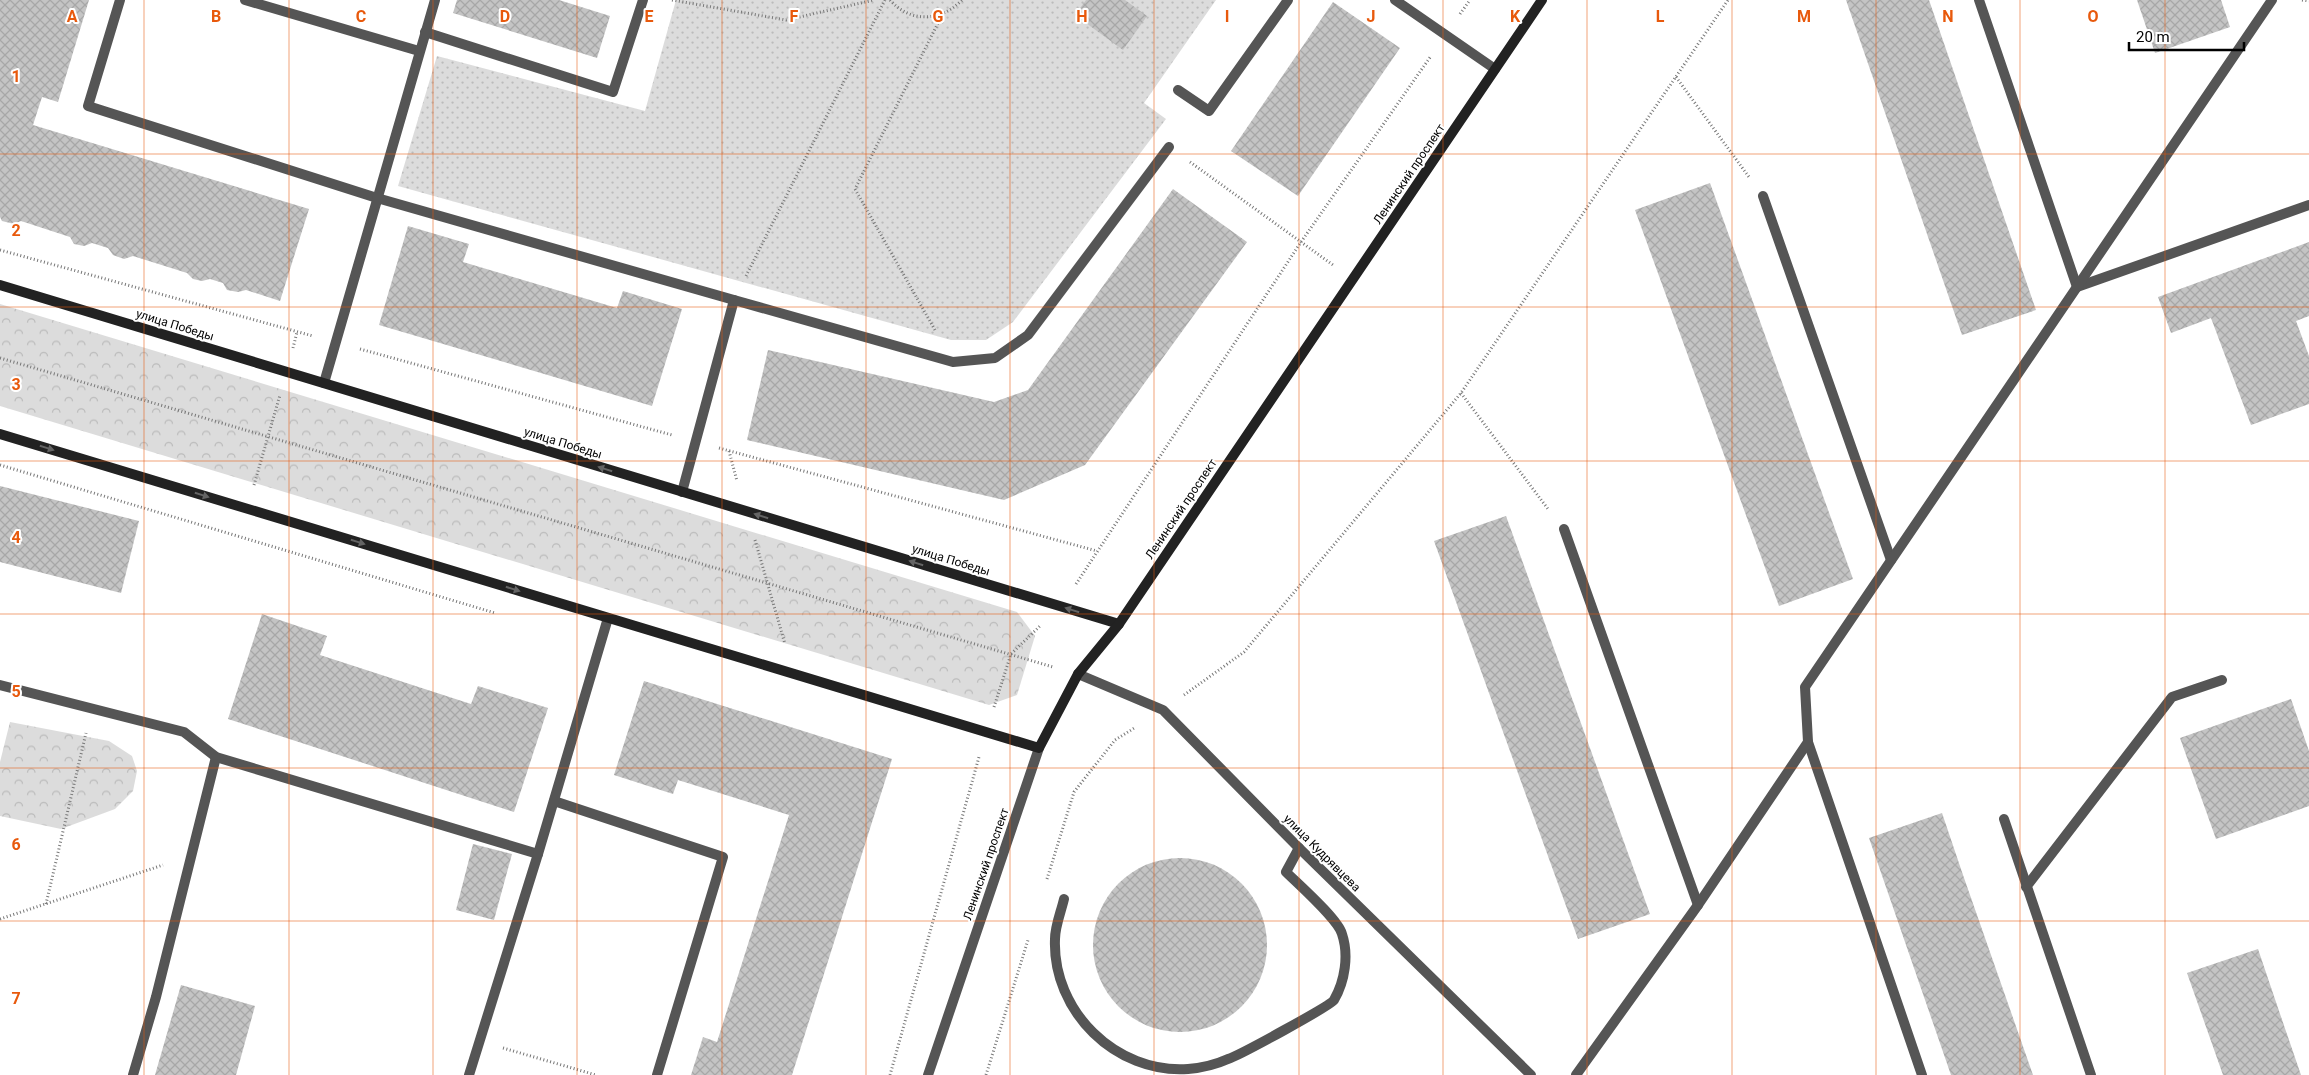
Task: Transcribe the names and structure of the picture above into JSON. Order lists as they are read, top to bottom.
{
  "streets": {
    "main road": ["Ленинский проспект", "улица Победы"],
    "street": ["улица Кудрявцева"]
  },
  "crossings": [
    ["Ленинский проспект", "улица Победы"],
    ["Ленинский проспект", "улица Кудрявцева"]
  ],
  "one_way": ["улица Победы"],
  "scale_bar": "20 m",
  "grid": {
    "columns": [
      "A",
      "B",
      "C",
      "D",
      "E",
      "F",
      "G",
      "H",
      "I",
      "J",
      "K",
      "L",
      "M",
      "N",
      "O"
    ],
    "rows": [
      "1",
      "2",
      "3",
      "4",
      "5",
      "6",
      "7"
    ]
  }
}
